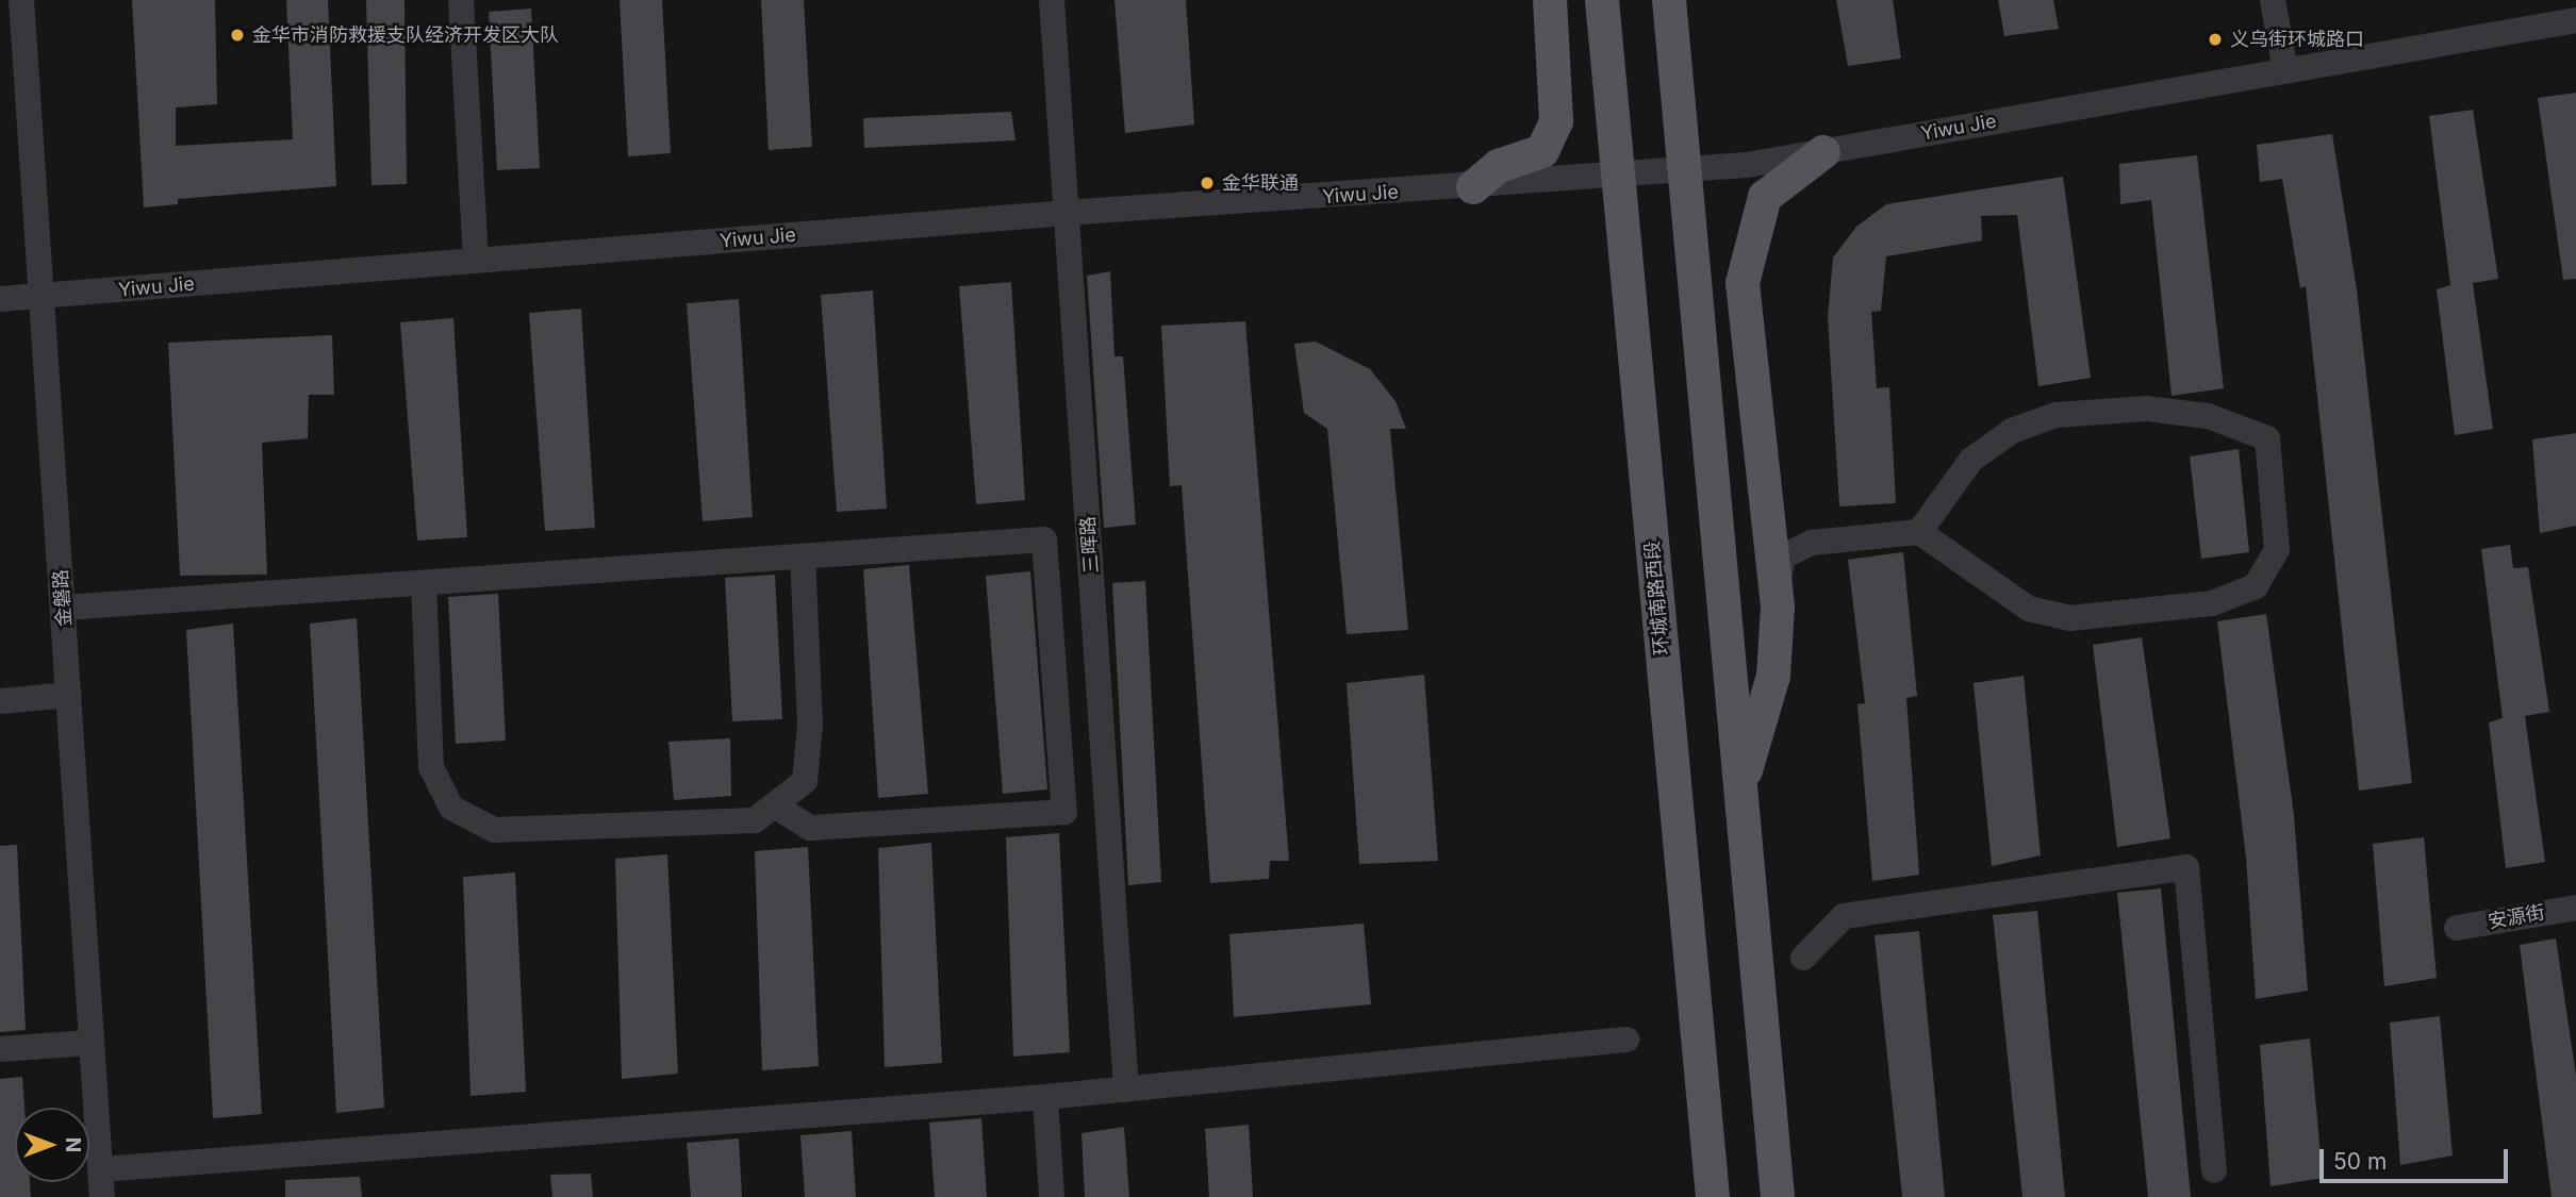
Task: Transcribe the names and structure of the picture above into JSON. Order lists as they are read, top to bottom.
{
  "streets": {
    "main road": ["环城南路西段"],
    "street": [
      "Yiwu Jie",
      "三晖路",
      "金磐路",
      "安源街"
    ]
  },
  "crossings": [
    ["Yiwu Jie", "三晖路"],
    ["Yiwu Jie", "金磐路"],
    ["Yiwu Jie", "环城南路西段"]
  ],
  "places": ["金华市消防救援支队经济开发区大队", "义乌街环城路口", "金华联通"],
  "scale_bar": "50 m",
  "north": "right"
}
